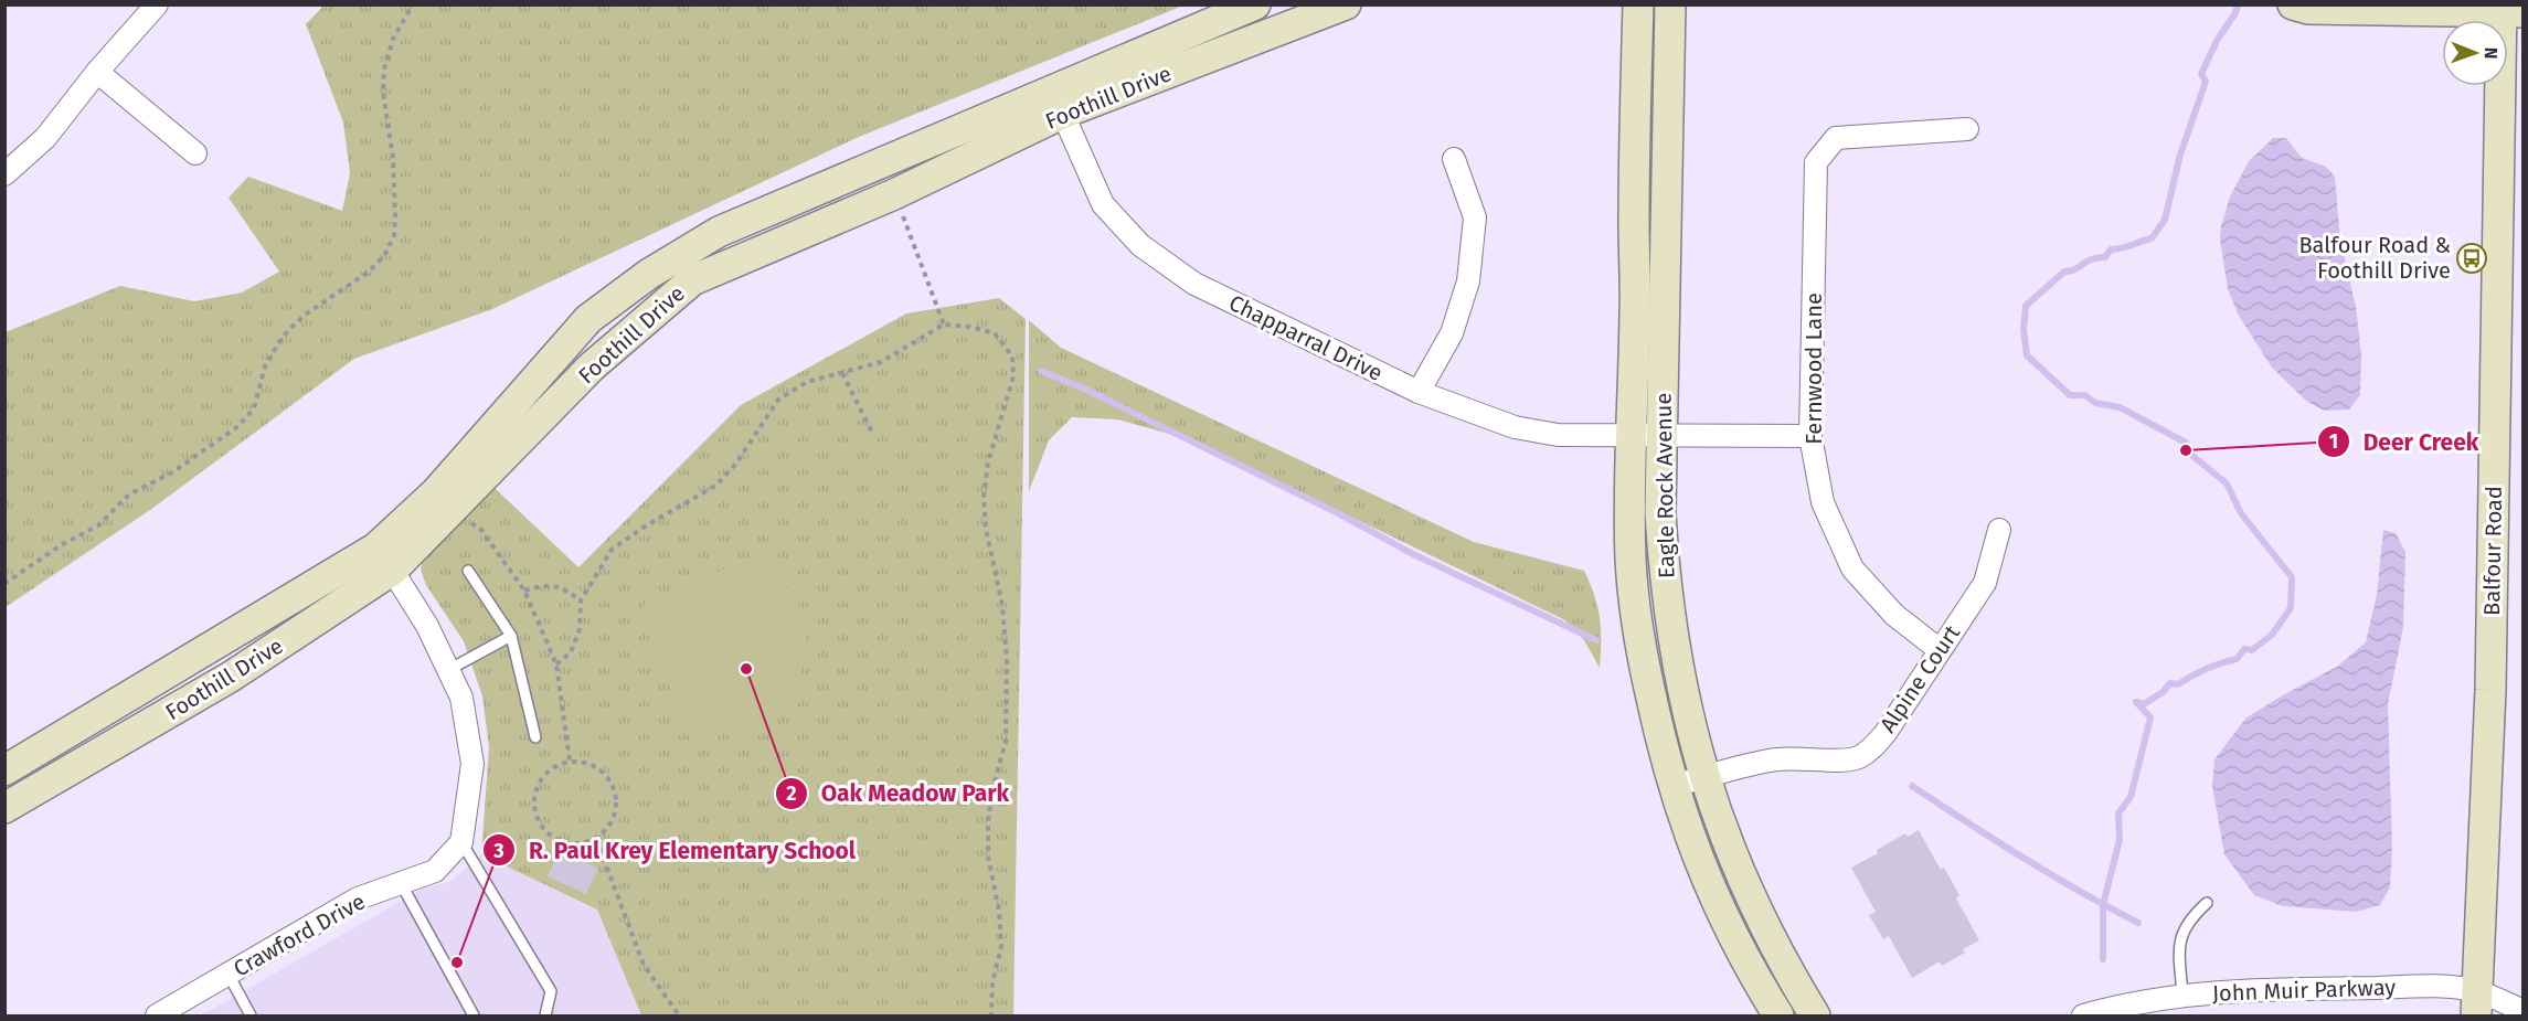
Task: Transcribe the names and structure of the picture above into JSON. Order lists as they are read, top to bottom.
{
  "streets": {
    "street": [
      "Foothill Drive",
      "Chapparral Drive",
      "Fernwood Lane",
      "Eagle Rock Avenue",
      "Balfour Road",
      "Alpine Court",
      "Crawford Drive",
      "John Muir Parkway"
    ]
  },
  "crossings": [
    ["Foothill Drive", "Chapparral Drive"],
    ["Chapparral Drive", "Fernwood Lane"],
    ["Chapparral Drive", "Eagle Rock Avenue"],
    ["Fernwood Lane", "Alpine Court"],
    ["Eagle Rock Avenue", "Alpine Court"],
    ["Balfour Road", "John Muir Parkway"]
  ],
  "places": {
    "bus stop": ["Balfour Road & Foothill Drive"],
    "other": ["Deer Creek", "Oak Meadow Park", "R. Paul Krey Elementary School"]
  },
  "north": "right"
}
